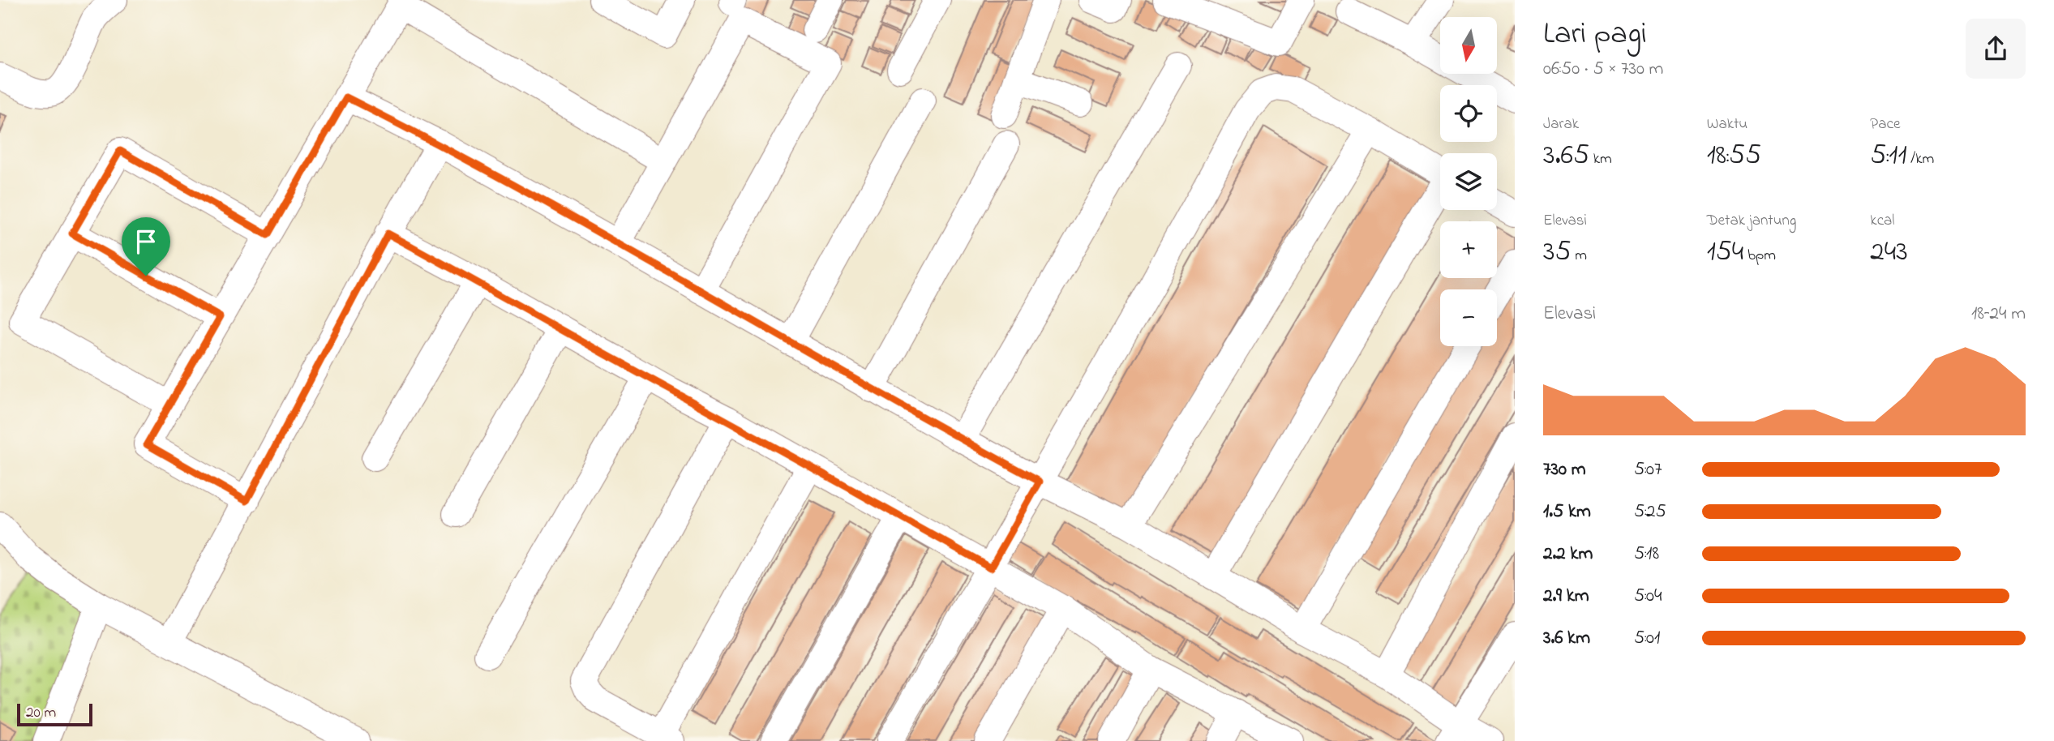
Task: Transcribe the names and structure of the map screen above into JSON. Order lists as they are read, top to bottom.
{
  "scale_bar": "20 m",
  "north": "bottom",
  "page": {
    "heading": ["Lari pagi", "06:50 · 5 × 730 m"],
    "map_buttons": ["+", "−"],
    "stats": [
      ["Jarak", "3.65 km"],
      ["Waktu", "18:55"],
      ["Pace", "5:11 /km"],
      ["Elevasi", "35 m"],
      ["Detak jantung", "154 bpm"],
      ["kcal", "243"]
    ],
    "chart": ["Elevasi", "18–24 m"],
    "list": [
      {
        "name": "730 m",
        "note": "5:07"
      },
      {
        "name": "1.5 km",
        "note": "5:25"
      },
      {
        "name": "2.2 km",
        "note": "5:18"
      },
      {
        "name": "2.9 km",
        "note": "5:04"
      },
      {
        "name": "3.6 km",
        "note": "5:01"
      }
    ],
    "scale": "20 m"
  }
}
